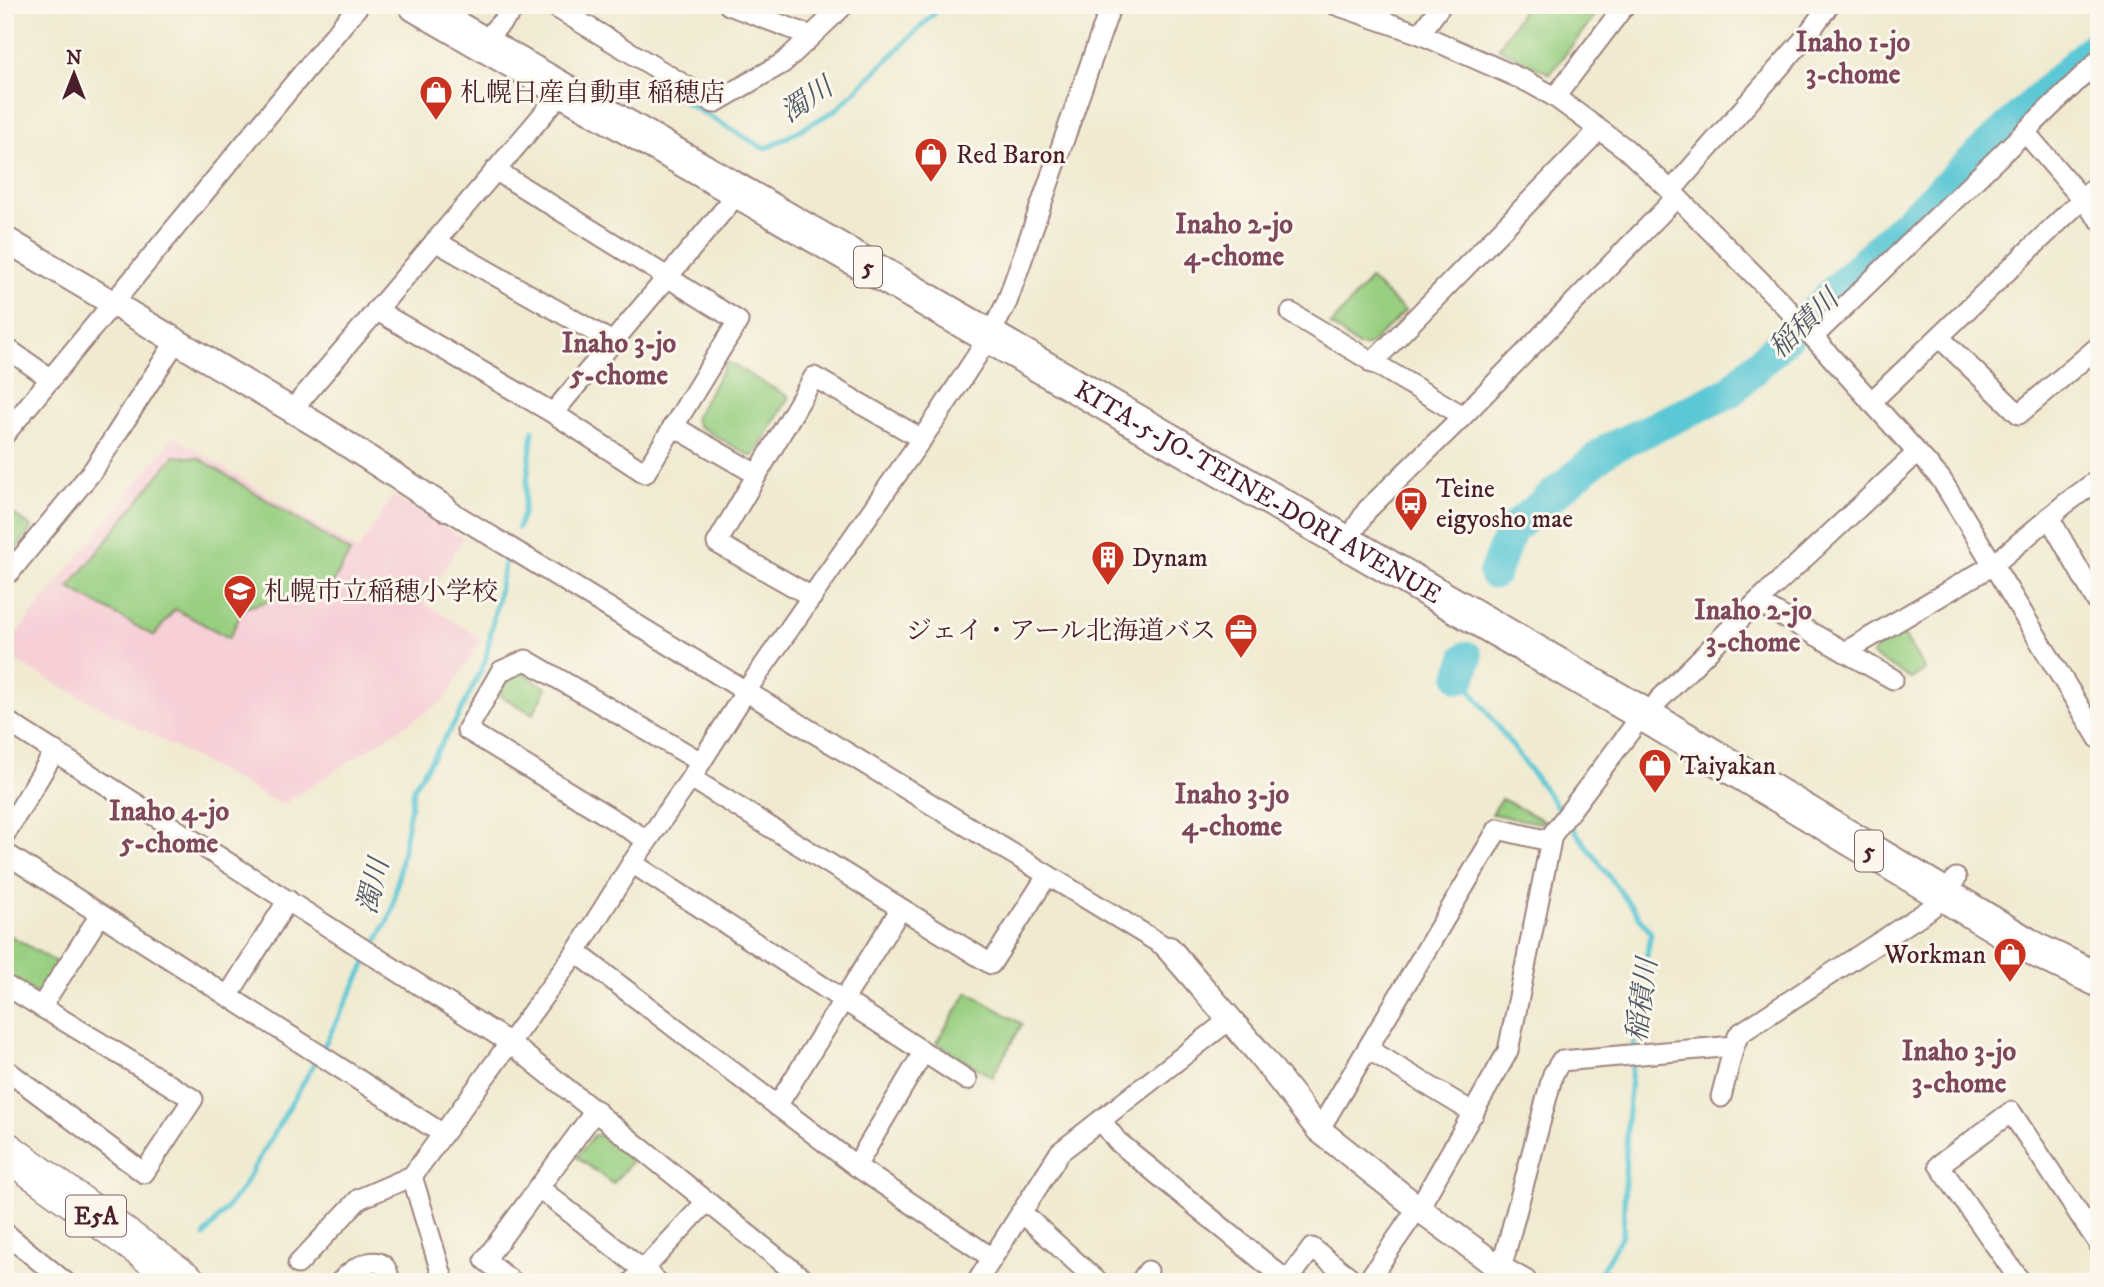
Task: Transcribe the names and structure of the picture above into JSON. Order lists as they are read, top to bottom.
{
  "streets": {
    "highway": ["5", "KITA-5-JO-TEINE-DORI AVENUE", "E5A"]
  },
  "districts": [
    "Inaho 1-jo 3-chome",
    "Inaho 2-jo 4-chome",
    "Inaho 3-jo 5-chome",
    "Inaho 2-jo 3-chome",
    "Inaho 3-jo 4-chome",
    "Inaho 4-jo 5-chome",
    "Inaho 3-jo 3-chome"
  ],
  "water": ["濁川", "稲積川"],
  "places": {
    "shop": [
      "札幌日産自動車 稲穂店",
      "Red Baron",
      "Taiyakan",
      "Workman"
    ],
    "bus stop": ["Teine eigyosho mae"],
    "building": ["Dynam"],
    "school or university": ["札幌市立稲穂小学校"],
    "office": ["ジェイ・アール北海道バス"]
  },
  "north": "top"
}
